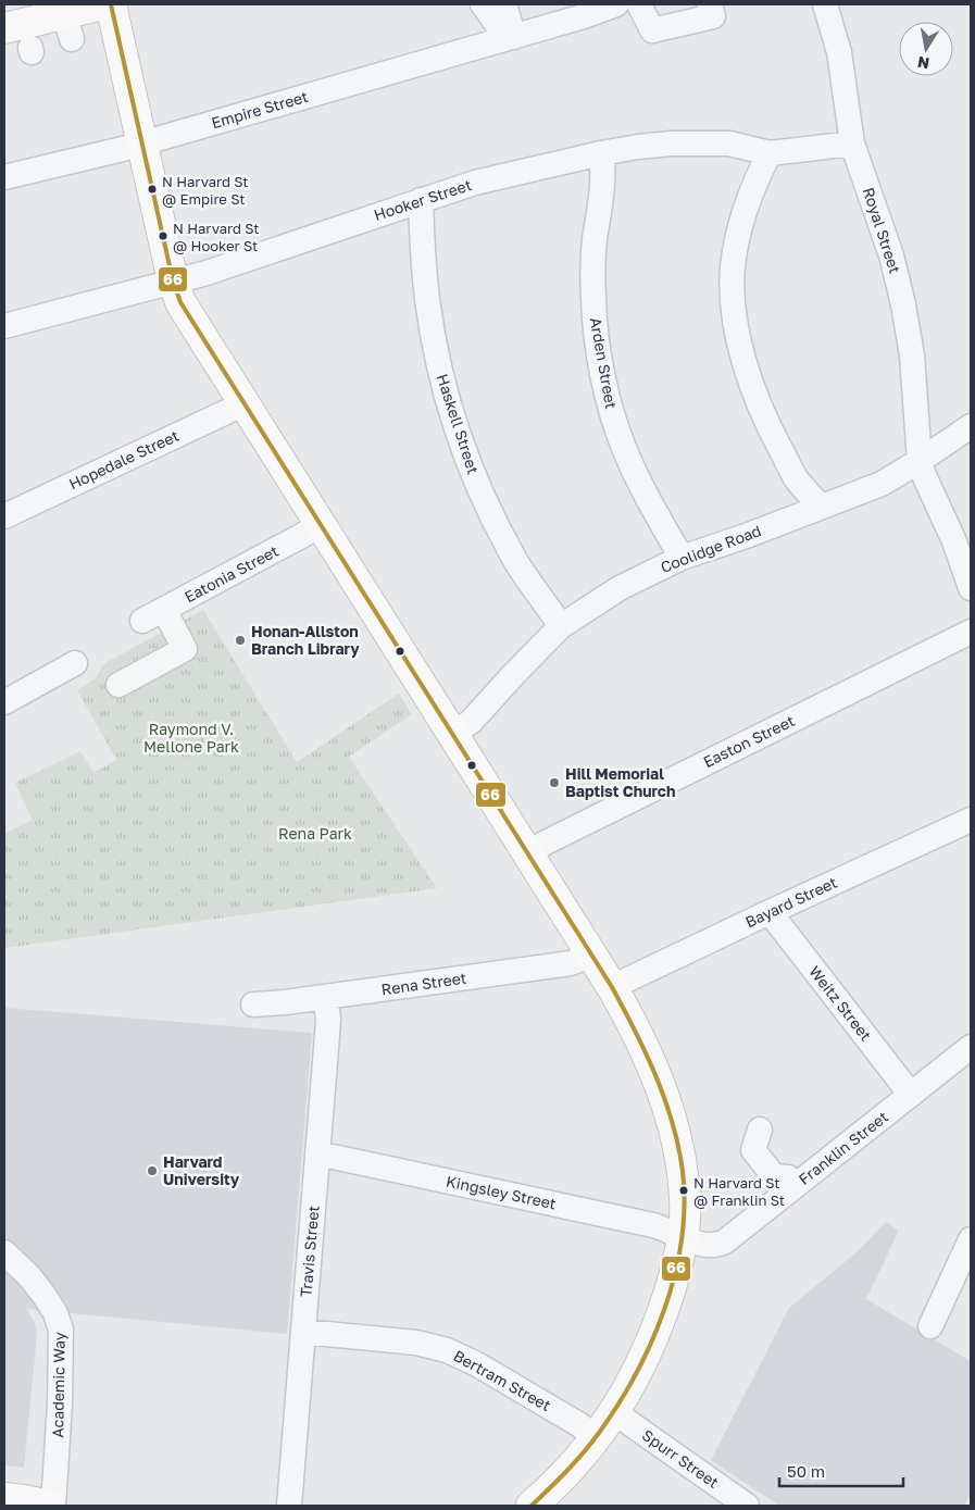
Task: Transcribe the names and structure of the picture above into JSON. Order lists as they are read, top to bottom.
{
  "streets": {
    "street": [
      "Empire Street",
      "Hooker Street",
      "Royal Street",
      "Arden Street",
      "Haskell Street",
      "Hopedale Street",
      "Coolidge Road",
      "Eatonia Street",
      "Easton Street",
      "Bayard Street",
      "Rena Street",
      "Weitz Street",
      "Franklin Street",
      "Kingsley Street",
      "Travis Street",
      "Bertram Street",
      "Academic Way",
      "Spurr Street"
    ]
  },
  "crossings": [
    ["Hooker Street", "Royal Street"],
    ["Hooker Street", "Arden Street"],
    ["Hooker Street", "Haskell Street"],
    ["Royal Street", "Coolidge Road"],
    ["Arden Street", "Coolidge Road"],
    ["Haskell Street", "Coolidge Road"],
    ["Bayard Street", "Weitz Street"],
    ["Rena Street", "Travis Street"],
    ["Weitz Street", "Franklin Street"],
    ["Franklin Street", "Kingsley Street"],
    ["Kingsley Street", "Travis Street"],
    ["Travis Street", "Bertram Street"]
  ],
  "parks": ["Raymond V. Mellone Park", "Rena Park"],
  "places": [
    "N Harvard St @ Empire St",
    "N Harvard St @ Hooker St",
    "Honan-Allston Branch Library",
    "Hill Memorial Baptist Church",
    "Harvard University",
    "N Harvard St @ Franklin St"
  ],
  "lines": ["transit line 66"],
  "scale_bar": "50 m",
  "north": "bottom"
}
